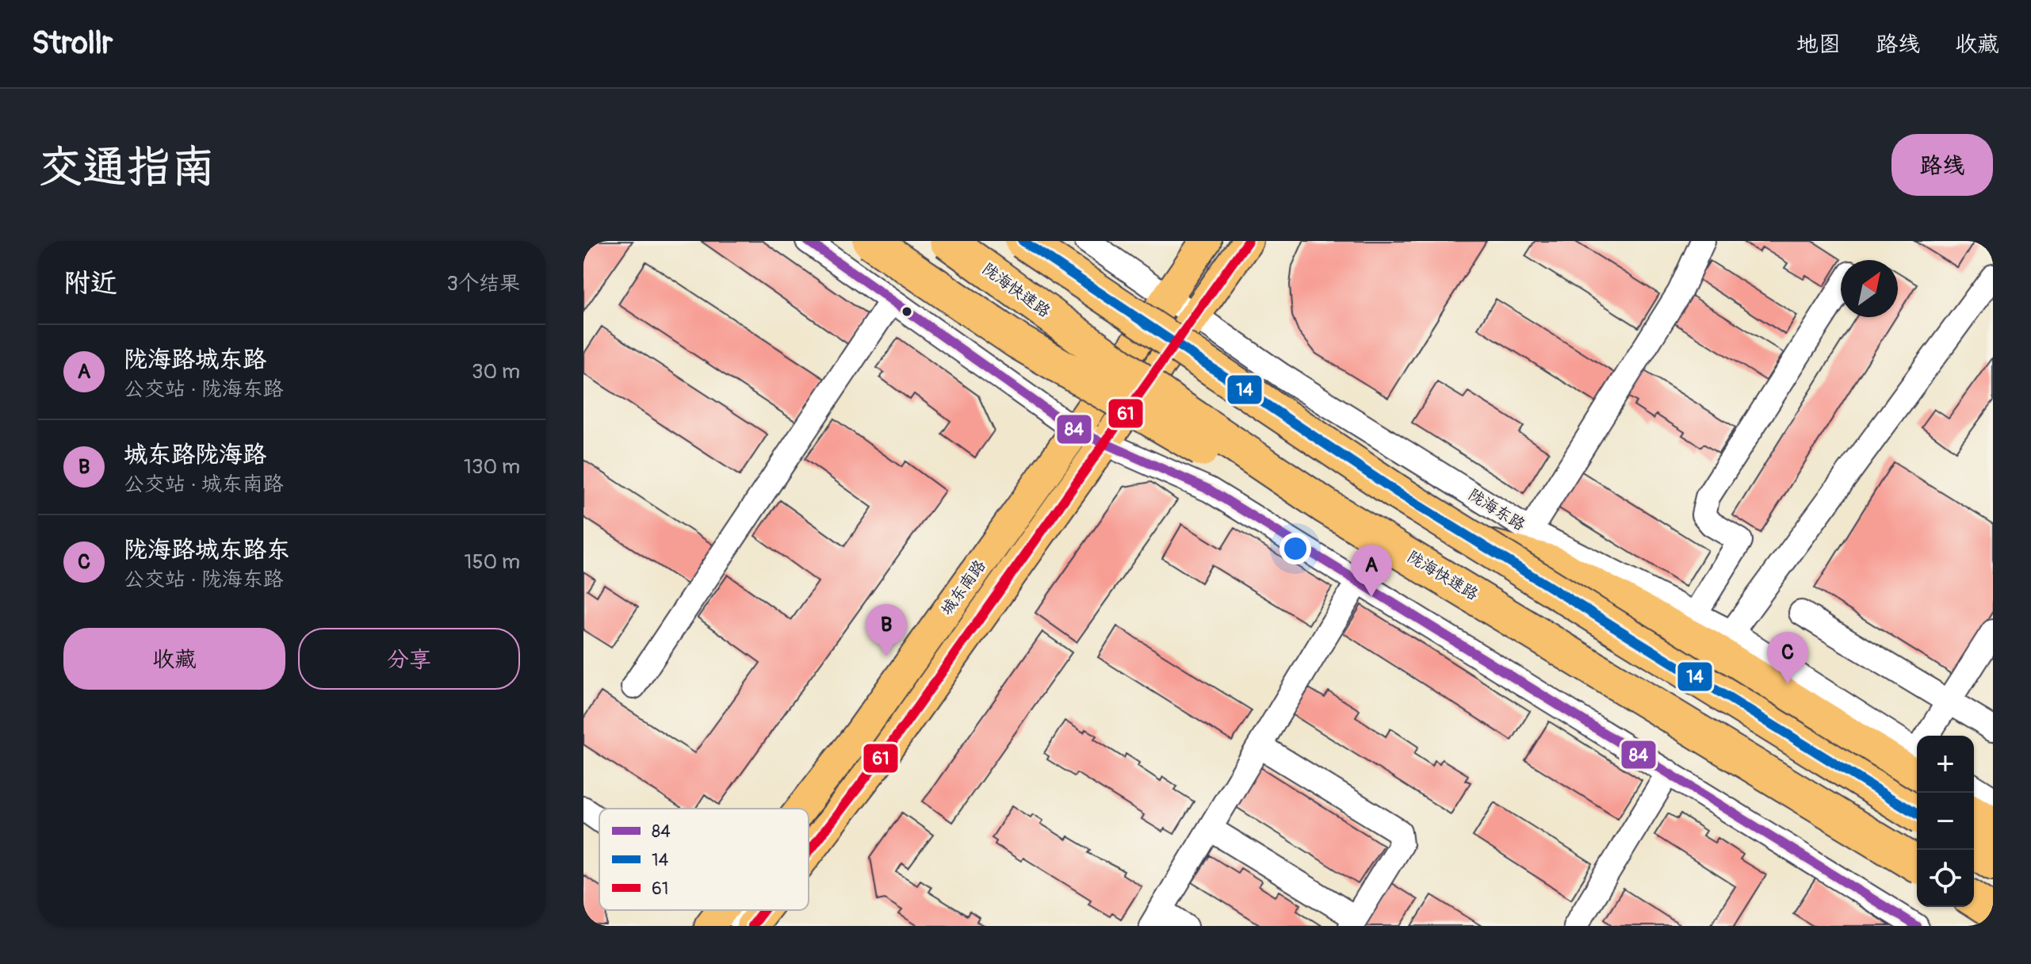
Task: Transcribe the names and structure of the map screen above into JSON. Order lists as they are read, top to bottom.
{
  "streets": {
    "highway": ["陇海快速路"],
    "main road": ["城东南路"],
    "street": ["陇海东路"]
  },
  "crossings": [
    ["陇海东路", "城东南路"]
  ],
  "lines": ["transit line 84", "transit line 14", "transit line 61"],
  "legend": ["84", "14", "61"],
  "north": "top right",
  "page": {
    "header": "Strollr",
    "nav": ["地图", "路线", "收藏"],
    "buttons": [
      "路线",
      ["收藏", "分享"]
    ],
    "title": "交通指南",
    "heading": ["附近", "3个结果"],
    "list": [
      {
        "mark": "A",
        "name": "陇海路城东路",
        "note": "公交站 · 陇海东路",
        "value": "30 m"
      },
      {
        "mark": "B",
        "name": "城东路陇海路",
        "note": "公交站 · 城东南路",
        "value": "130 m"
      },
      {
        "mark": "C",
        "name": "陇海路城东路东",
        "note": "公交站 · 陇海东路",
        "value": "150 m"
      }
    ],
    "pins": ["A", "B", "C"],
    "map_buttons": ["+", "−"]
  }
}
